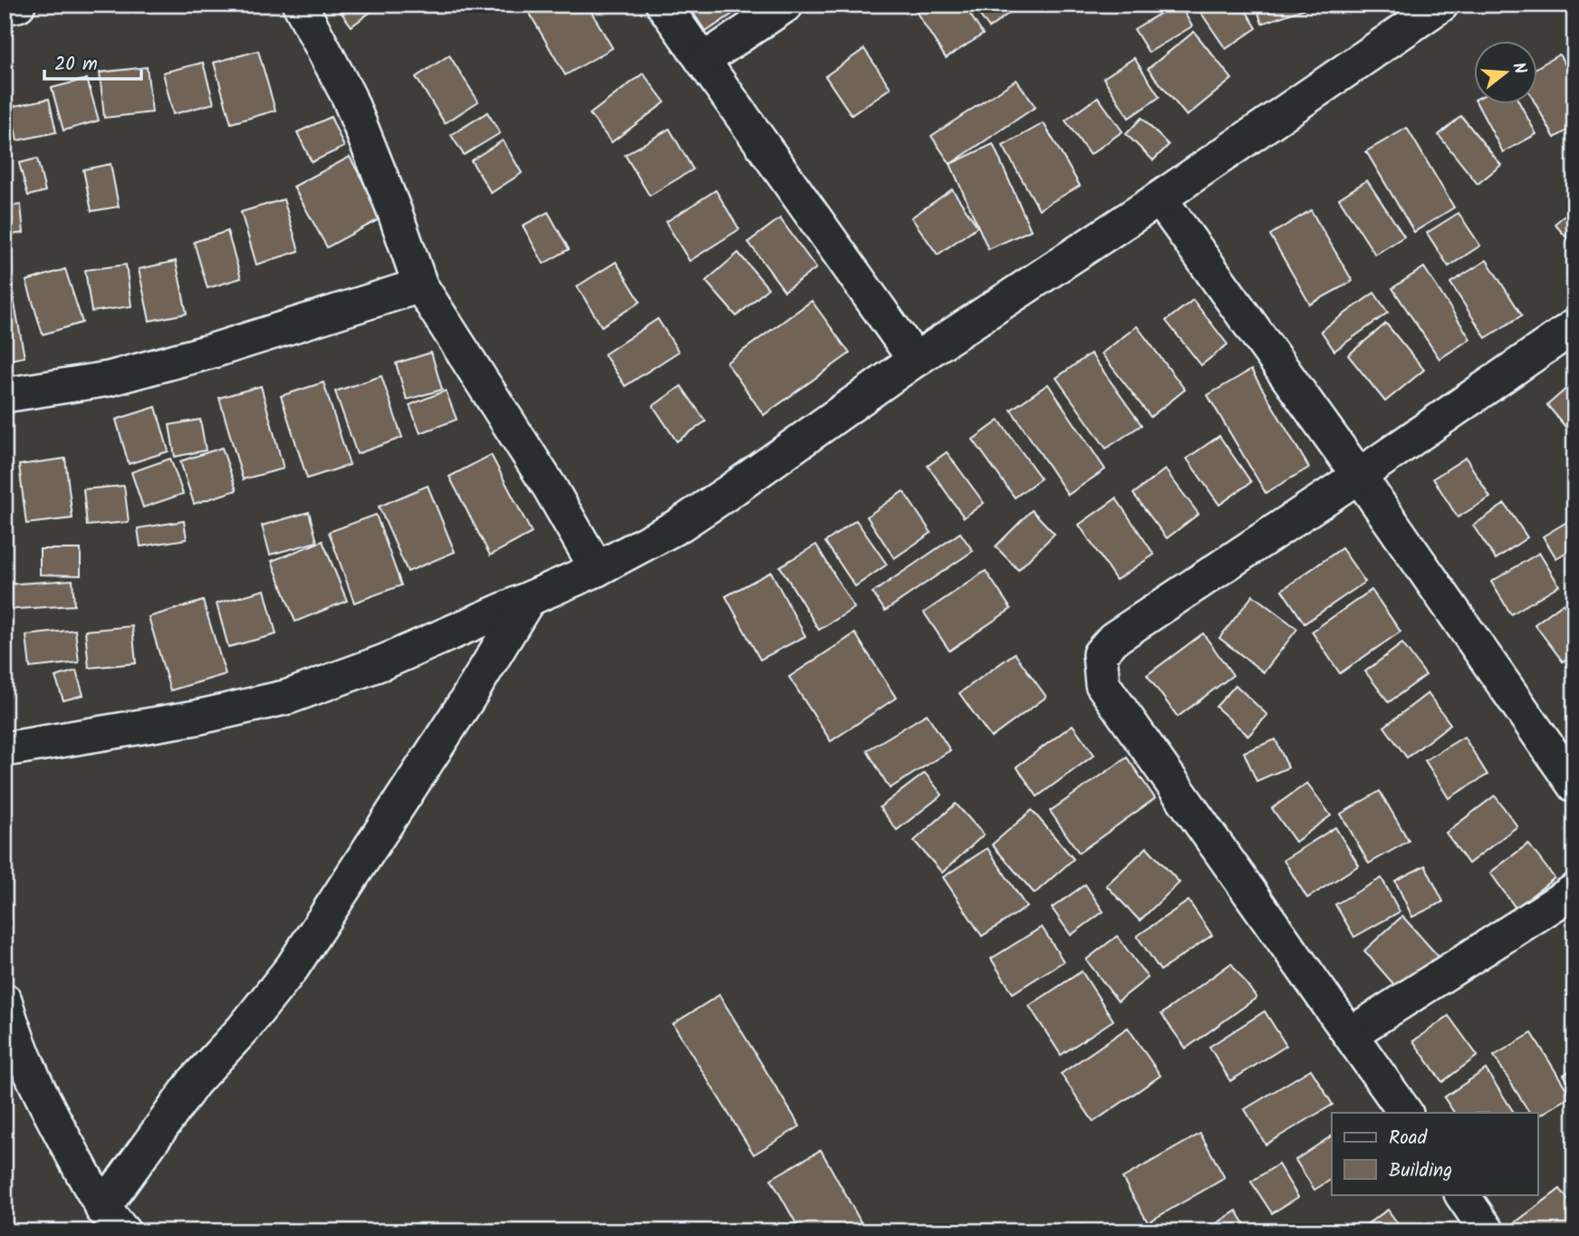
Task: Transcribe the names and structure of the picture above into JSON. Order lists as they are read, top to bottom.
{
  "legend": ["Road", "Building"],
  "scale_bar": "20 m",
  "north": "right"
}
